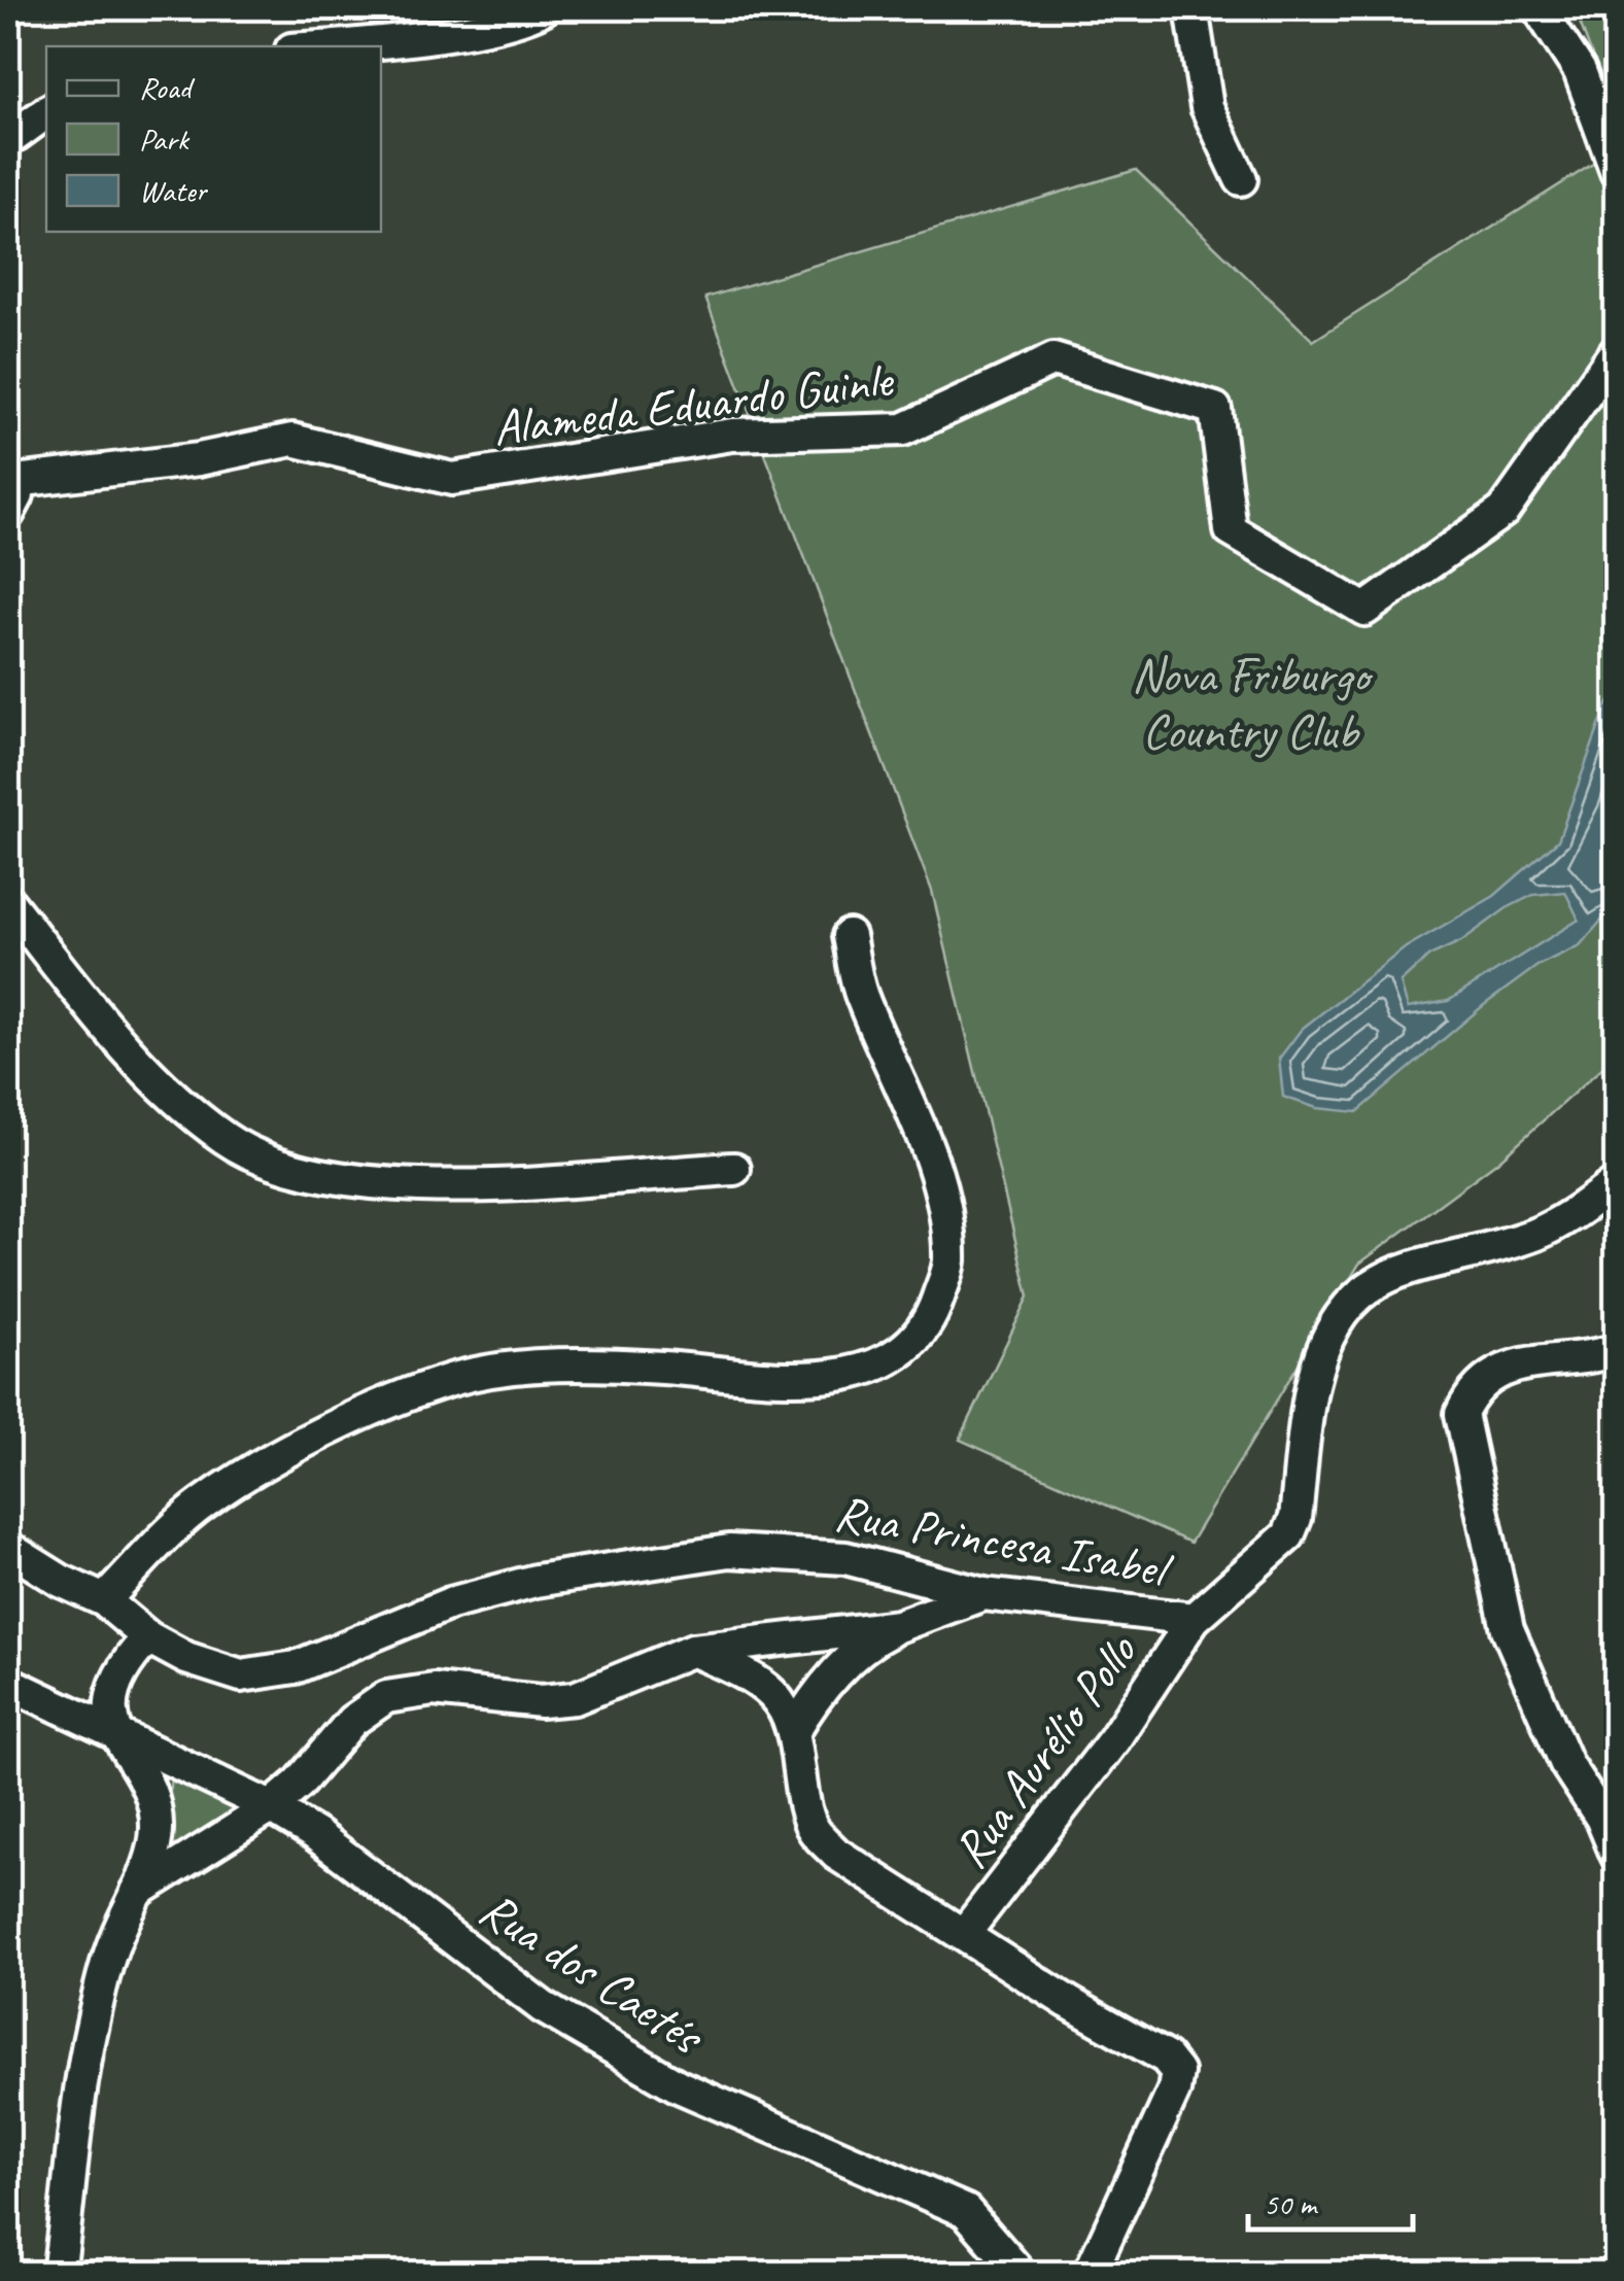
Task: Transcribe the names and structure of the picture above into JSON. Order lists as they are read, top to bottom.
{
  "streets": {
    "street": [
      "Alameda Eduardo Guinle",
      "Rua Princesa Isabel",
      "Rua Aurélio Pollo",
      "Rua dos Caetés"
    ]
  },
  "crossings": [
    ["Rua Princesa Isabel", "Rua Aurélio Pollo"]
  ],
  "parks": ["Nova Friburgo Country Club"],
  "legend": ["Road", "Park", "Water"],
  "scale_bar": "50 m"
}
